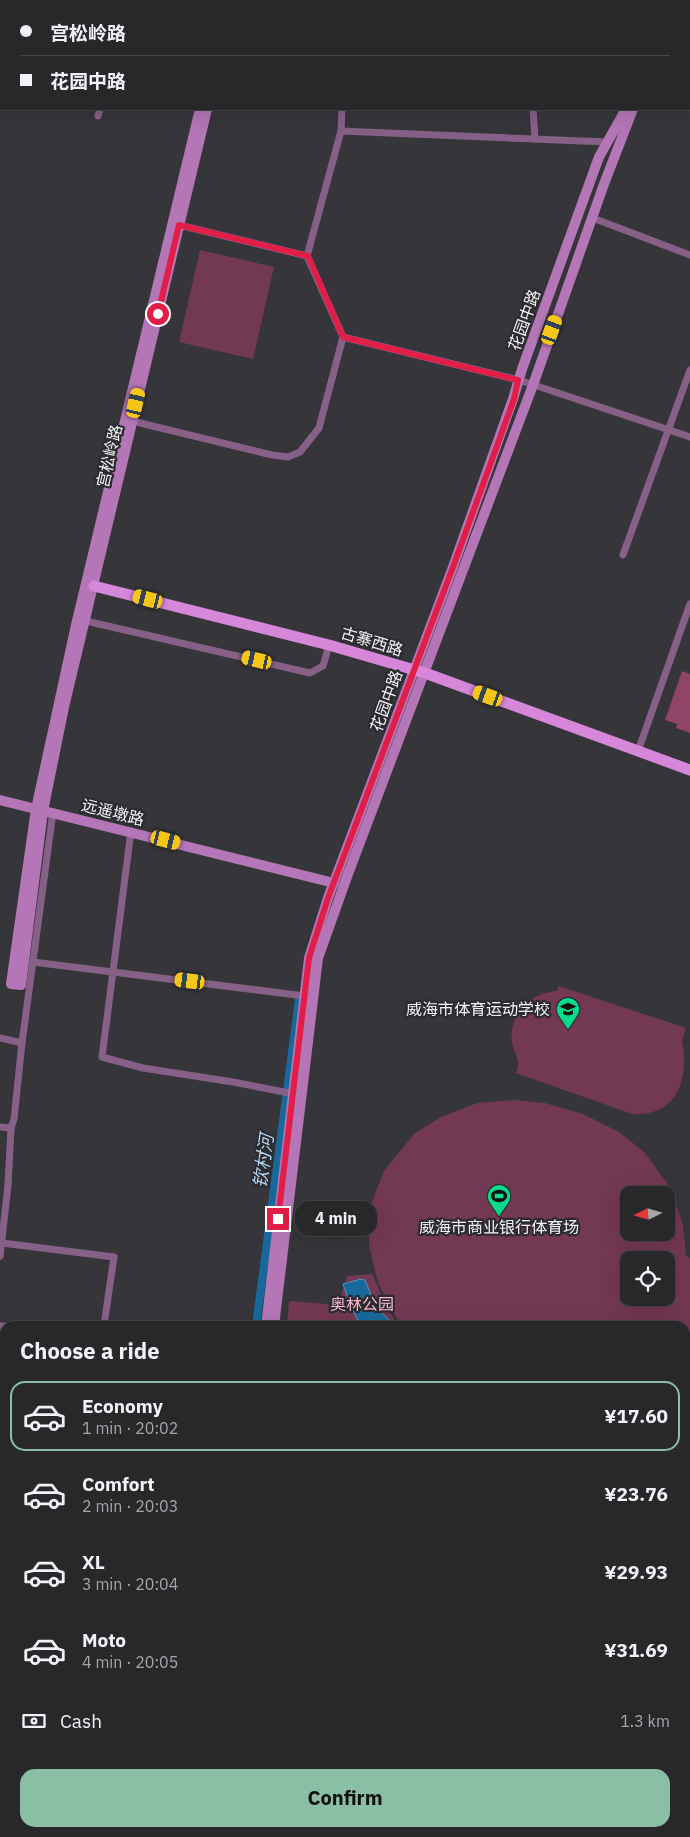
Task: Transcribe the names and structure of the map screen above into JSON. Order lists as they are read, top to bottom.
{
  "streets": {
    "main road": [
      "花园中路",
      "宫松岭路",
      "古寨西路",
      "远遥墩路"
    ]
  },
  "crossings": [
    ["花园中路", "古寨西路"],
    ["花园中路", "远遥墩路"],
    ["宫松岭路", "古寨西路"],
    ["宫松岭路", "远遥墩路"]
  ],
  "water": ["钦村河"],
  "parks": ["奥林公园"],
  "places": {
    "school or university": ["威海市体育运动学校"],
    "sports": ["威海市商业银行体育场"]
  },
  "north": "left",
  "page": {
    "banner": ["宫松岭路", "花园中路"],
    "bubble": "4 min",
    "heading": "Choose a ride",
    "list": [
      {
        "name": "Economy",
        "note": "1 min · 20:02",
        "value": "¥17.60"
      },
      {
        "name": "Comfort",
        "note": "2 min · 20:03",
        "value": "¥23.76"
      },
      {
        "name": "XL",
        "note": "3 min · 20:04",
        "value": "¥29.93"
      },
      {
        "name": "Moto",
        "note": "4 min · 20:05",
        "value": "¥31.69"
      }
    ],
    "pay": ["Cash", "1.3 km"],
    "buttons": "Confirm"
  }
}
